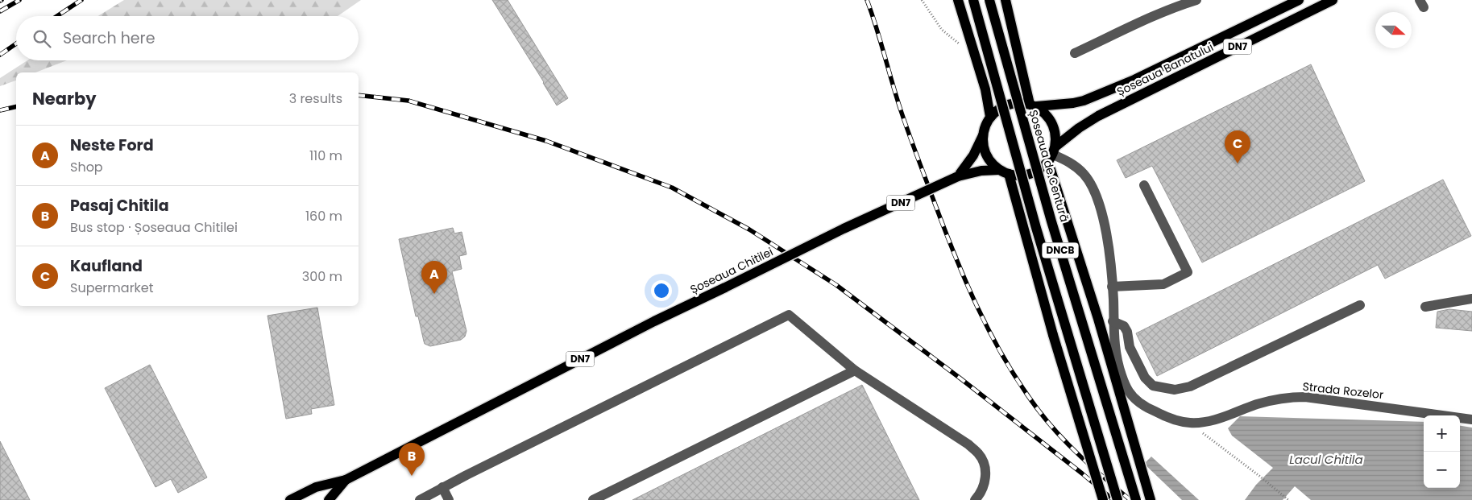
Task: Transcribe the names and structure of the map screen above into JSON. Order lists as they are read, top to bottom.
{
  "streets": {
    "main road": [
      "DN7",
      "Șoseaua Banatului",
      "Șoseaua de Centură",
      "DNCB",
      "Șoseaua Chitilei"
    ],
    "street": ["Strada Rozelor"]
  },
  "crossings": [
    ["DN7", "Șoseaua Banatului"],
    ["DN7", "Șoseaua Chitilei"],
    ["DN7", "Strada Rozelor"],
    ["Șoseaua Banatului", "Șoseaua Chitilei"],
    ["Șoseaua Banatului", "Strada Rozelor"],
    ["Șoseaua Chitilei", "Strada Rozelor"]
  ],
  "water": ["Lacul Chitila"],
  "north": "right",
  "page": {
    "search": "Search here",
    "heading": ["Nearby", "3 results"],
    "list": [
      {
        "mark": "A",
        "name": "Neste Ford",
        "note": "Shop",
        "value": "110 m"
      },
      {
        "mark": "B",
        "name": "Pasaj Chitila",
        "note": "Bus stop · Șoseaua Chitilei",
        "value": "160 m"
      },
      {
        "mark": "C",
        "name": "Kaufland",
        "note": "Supermarket",
        "value": "300 m"
      }
    ],
    "pins": ["C", "A", "B"],
    "map_buttons": ["+", "−"]
  }
}
